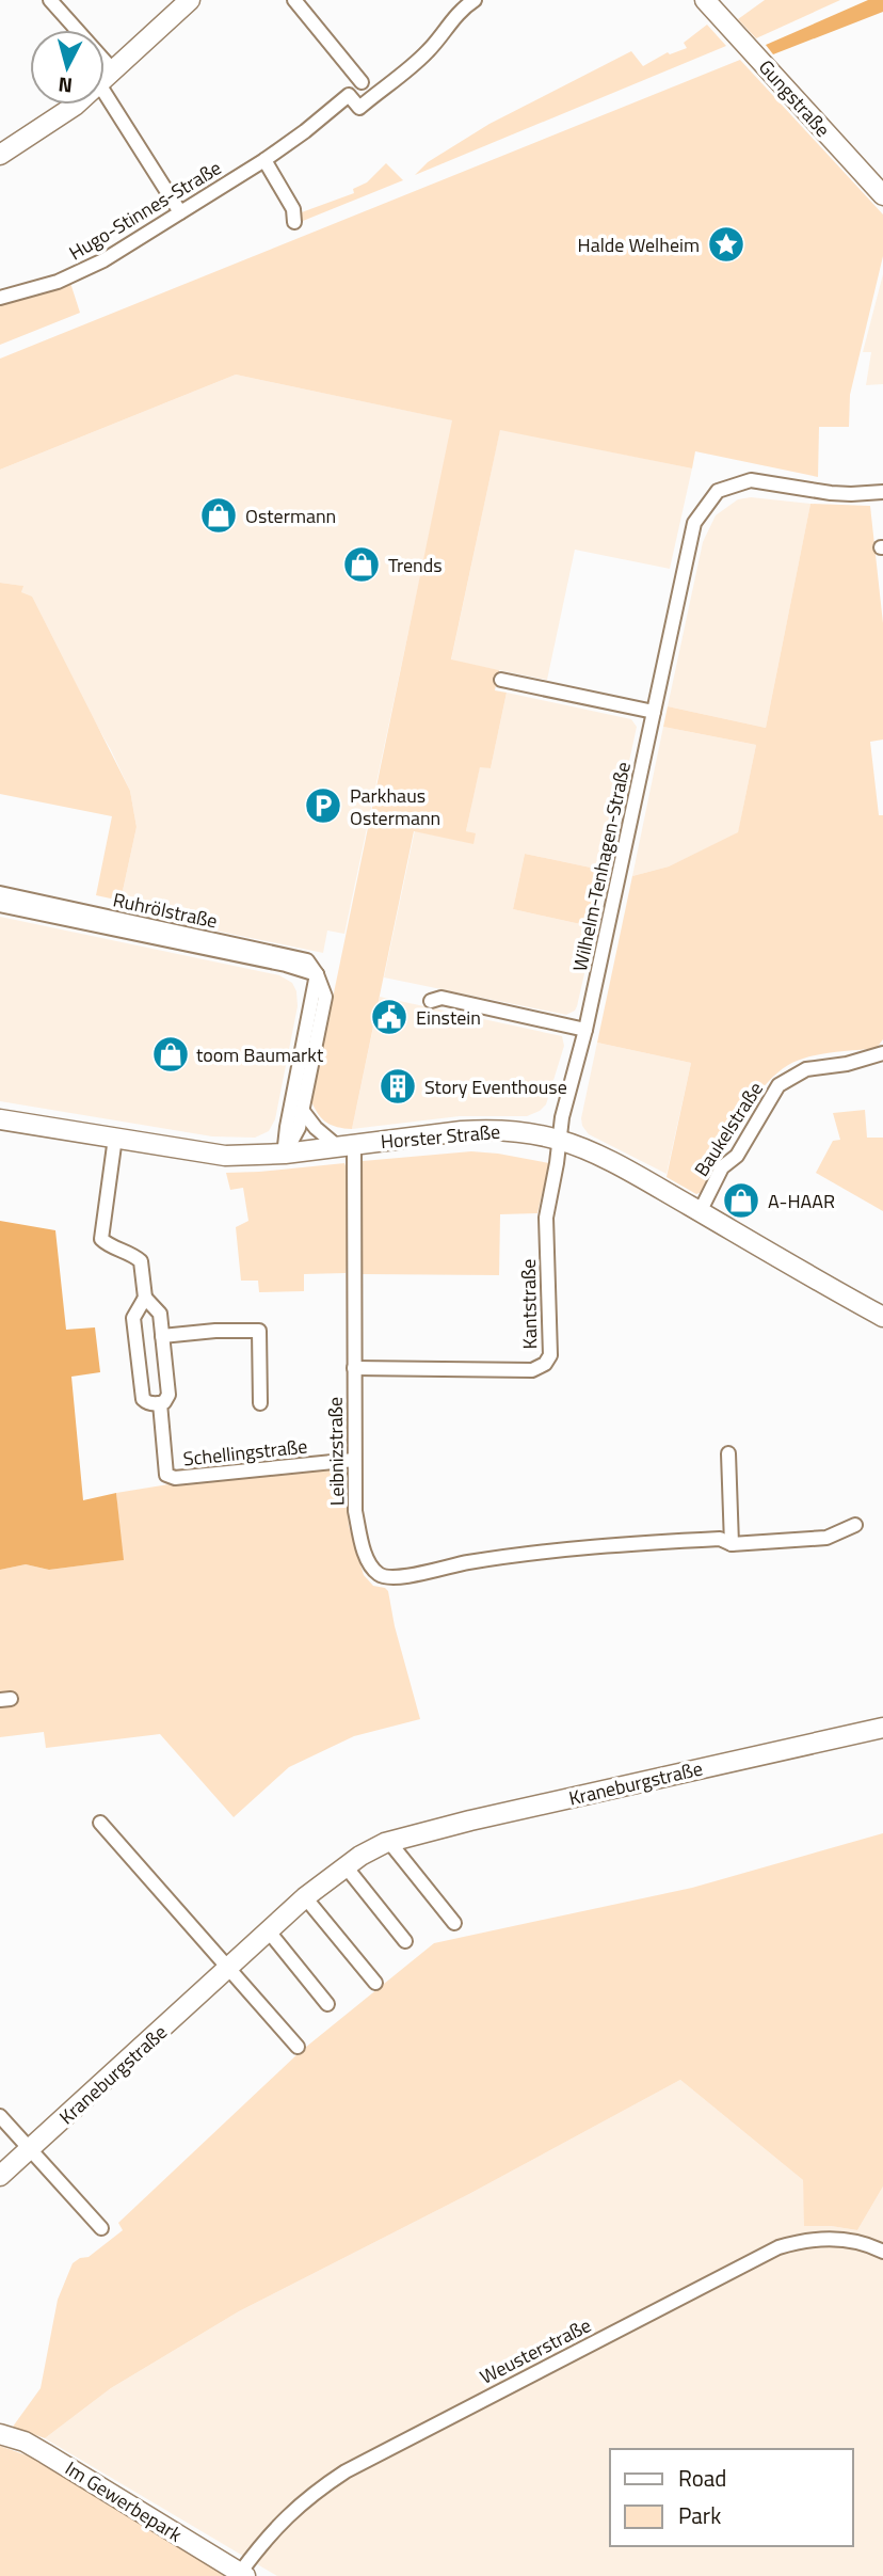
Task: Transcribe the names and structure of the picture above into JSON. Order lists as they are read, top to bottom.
{
  "streets": {
    "street": [
      "Gungstraße",
      "Hugo-Stinnes-Straße",
      "Wilhelm-Tenhagen-Straße",
      "Ruhrölstraße",
      "Baukelstraße",
      "Horster Straße",
      "Kantstraße",
      "Leibnizstraße",
      "Schellingstraße",
      "Kraneburgstraße",
      "Weusterstraße",
      "Im Gewerbepark"
    ]
  },
  "crossings": [
    ["Wilhelm-Tenhagen-Straße", "Horster Straße"],
    ["Wilhelm-Tenhagen-Straße", "Kantstraße"],
    ["Baukelstraße", "Horster Straße"],
    ["Horster Straße", "Kantstraße"],
    ["Horster Straße", "Leibnizstraße"],
    ["Kantstraße", "Leibnizstraße"],
    ["Leibnizstraße", "Schellingstraße"],
    ["Weusterstraße", "Im Gewerbepark"]
  ],
  "places": {
    "place": ["Halde Welheim"],
    "shop": [
      "Ostermann",
      "Trends",
      "toom Baumarkt",
      "A-HAAR"
    ],
    "parking": ["Parkhaus Ostermann"],
    "public building": ["Einstein"],
    "building": ["Story Eventhouse"]
  },
  "legend": ["Road", "Park"],
  "north": "bottom"
}
